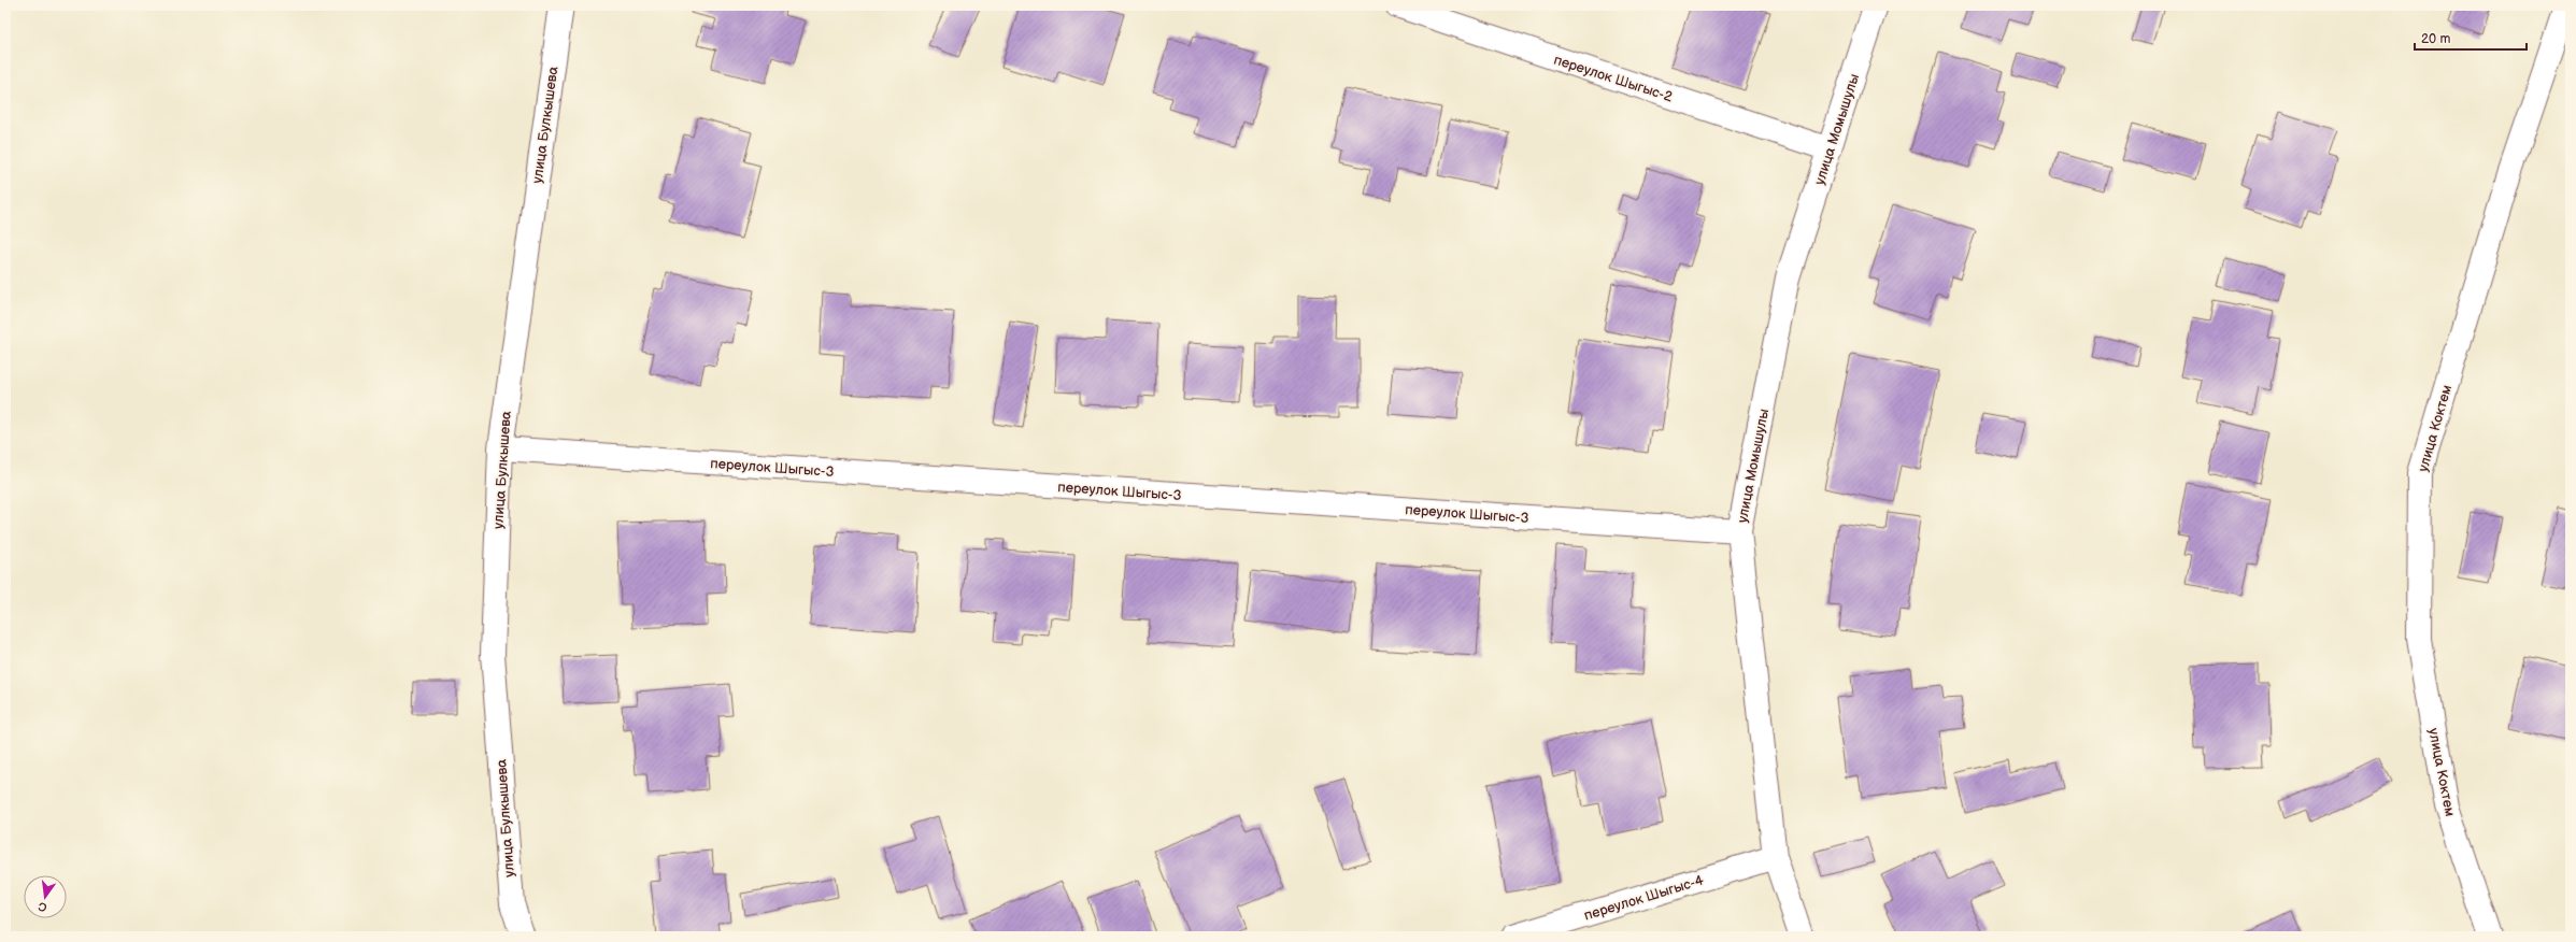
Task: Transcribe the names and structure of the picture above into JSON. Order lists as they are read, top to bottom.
{
  "streets": {
    "street": [
      "переулок Шыгыс-2",
      "улица Булкышева",
      "улица Момышулы",
      "улица Коктем",
      "переулок Шыгыс-3",
      "переулок Шыгыс-4"
    ]
  },
  "crossings": [
    ["переулок Шыгыс-2", "улица Момышулы"],
    ["улица Булкышева", "переулок Шыгыс-3"],
    ["улица Момышулы", "переулок Шыгыс-3"],
    ["улица Момышулы", "переулок Шыгыс-4"]
  ],
  "scale_bar": "20 m",
  "north": "bottom"
}
